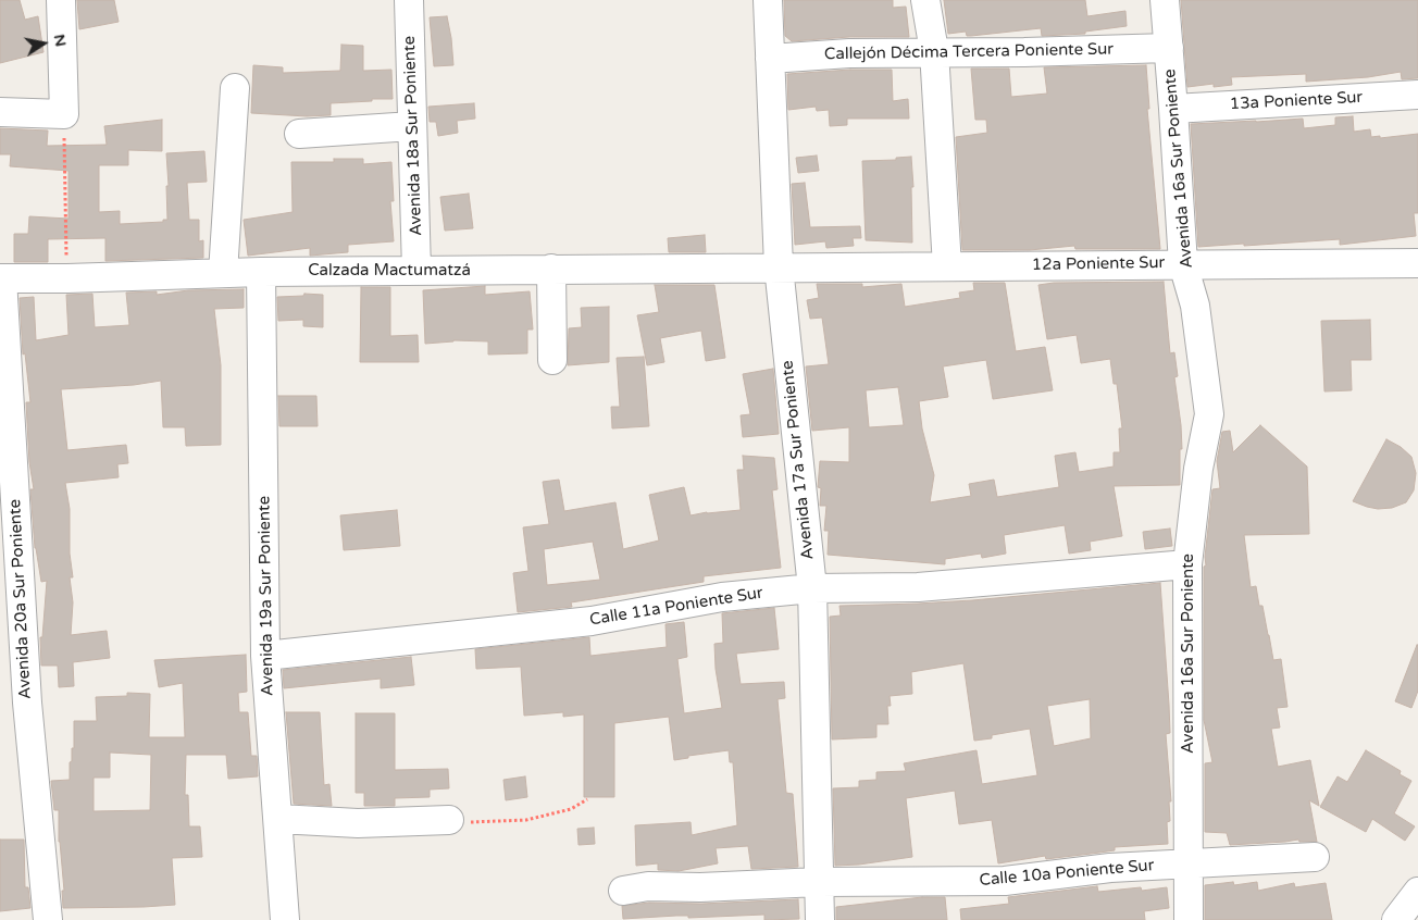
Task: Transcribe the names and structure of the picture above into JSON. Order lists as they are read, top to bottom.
{
  "streets": {
    "street": [
      "Callejón Décima Tercera Poniente Sur",
      "13a Poniente Sur",
      "Avenida 18a Sur Poniente",
      "Avenida 16a Sur Poniente",
      "12a Poniente Sur",
      "Calzada Mactumatzá",
      "Avenida 17a Sur Poniente",
      "Avenida 19a Sur Poniente",
      "Avenida 20a Sur Poniente",
      "Calle 11a Poniente Sur",
      "Calle 10a Poniente Sur"
    ]
  },
  "crossings": [
    ["Callejón Décima Tercera Poniente Sur", "Avenida 16a Sur Poniente"],
    ["Callejón Décima Tercera Poniente Sur", "Avenida 17a Sur Poniente"],
    ["13a Poniente Sur", "Avenida 16a Sur Poniente"],
    ["Avenida 18a Sur Poniente", "Calzada Mactumatzá"],
    ["Avenida 16a Sur Poniente", "12a Poniente Sur"],
    ["Avenida 16a Sur Poniente", "Calle 11a Poniente Sur"],
    ["Avenida 16a Sur Poniente", "Calle 10a Poniente Sur"],
    ["12a Poniente Sur", "Calzada Mactumatzá"],
    ["12a Poniente Sur", "Avenida 17a Sur Poniente"],
    ["Calzada Mactumatzá", "Avenida 17a Sur Poniente"],
    ["Calzada Mactumatzá", "Avenida 19a Sur Poniente"],
    ["Calzada Mactumatzá", "Avenida 20a Sur Poniente"],
    ["Avenida 17a Sur Poniente", "Calle 11a Poniente Sur"],
    ["Avenida 17a Sur Poniente", "Calle 10a Poniente Sur"],
    ["Avenida 19a Sur Poniente", "Calle 11a Poniente Sur"]
  ],
  "north": "right"
}
